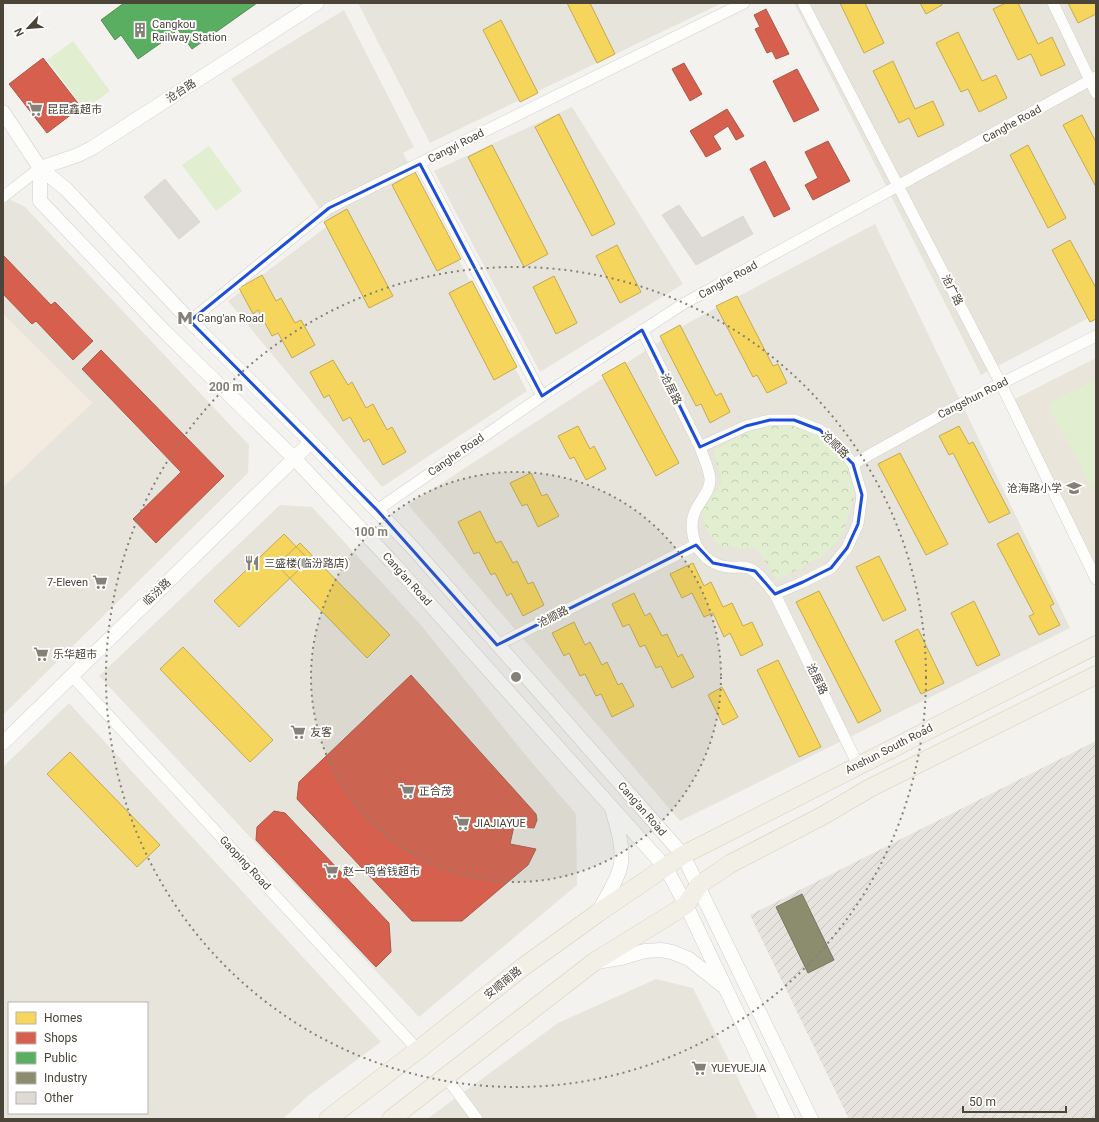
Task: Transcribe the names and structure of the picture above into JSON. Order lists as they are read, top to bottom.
{
  "streets": {
    "main road": ["Anshun South Road", "安顺南路"],
    "street": [
      "沧台路",
      "Canghe Road",
      "Cangyi Road",
      "沧广路",
      "沧居路",
      "Cangshun Road",
      "沧顺路",
      "Cang'an Road",
      "临汾路",
      "Gaoping Road"
    ]
  },
  "crossings": [
    ["沧台路", "Cang'an Road"],
    ["Canghe Road", "沧广路"],
    ["Canghe Road", "沧居路"],
    ["Canghe Road", "Cang'an Road"],
    ["Cangyi Road", "Cang'an Road"],
    ["沧广路", "Cangshun Road"],
    ["沧居路", "沧顺路"],
    ["沧居路", "Anshun South Road"],
    ["Cangshun Road", "沧顺路"],
    ["沧顺路", "Cang'an Road"],
    ["Cang'an Road", "临汾路"],
    ["Cang'an Road", "Anshun South Road"],
    ["Cang'an Road", "安顺南路"],
    ["临汾路", "Gaoping Road"],
    ["Anshun South Road", "安顺南路"],
    ["Gaoping Road", "安顺南路"]
  ],
  "places": {
    "building": ["Cangkou Railway Station"],
    "supermarket": [
      "昆昆鑫超市",
      "7-Eleven",
      "乐华超市",
      "友客",
      "正合茂",
      "JIAJIAYUE",
      "赵一鸣省钱超市",
      "YUEYUEJIA"
    ],
    "metro station": ["Cang'an Road"],
    "school or university": ["沧海路小学"],
    "restaurant": ["三盛楼(临汾路店)"]
  },
  "legend": [
    "Homes",
    "Shops",
    "Public",
    "Industry",
    "Other"
  ],
  "scale_bar": "50 m",
  "north": "bottom left",
  "rings": ["200 m", "100 m"]
}
